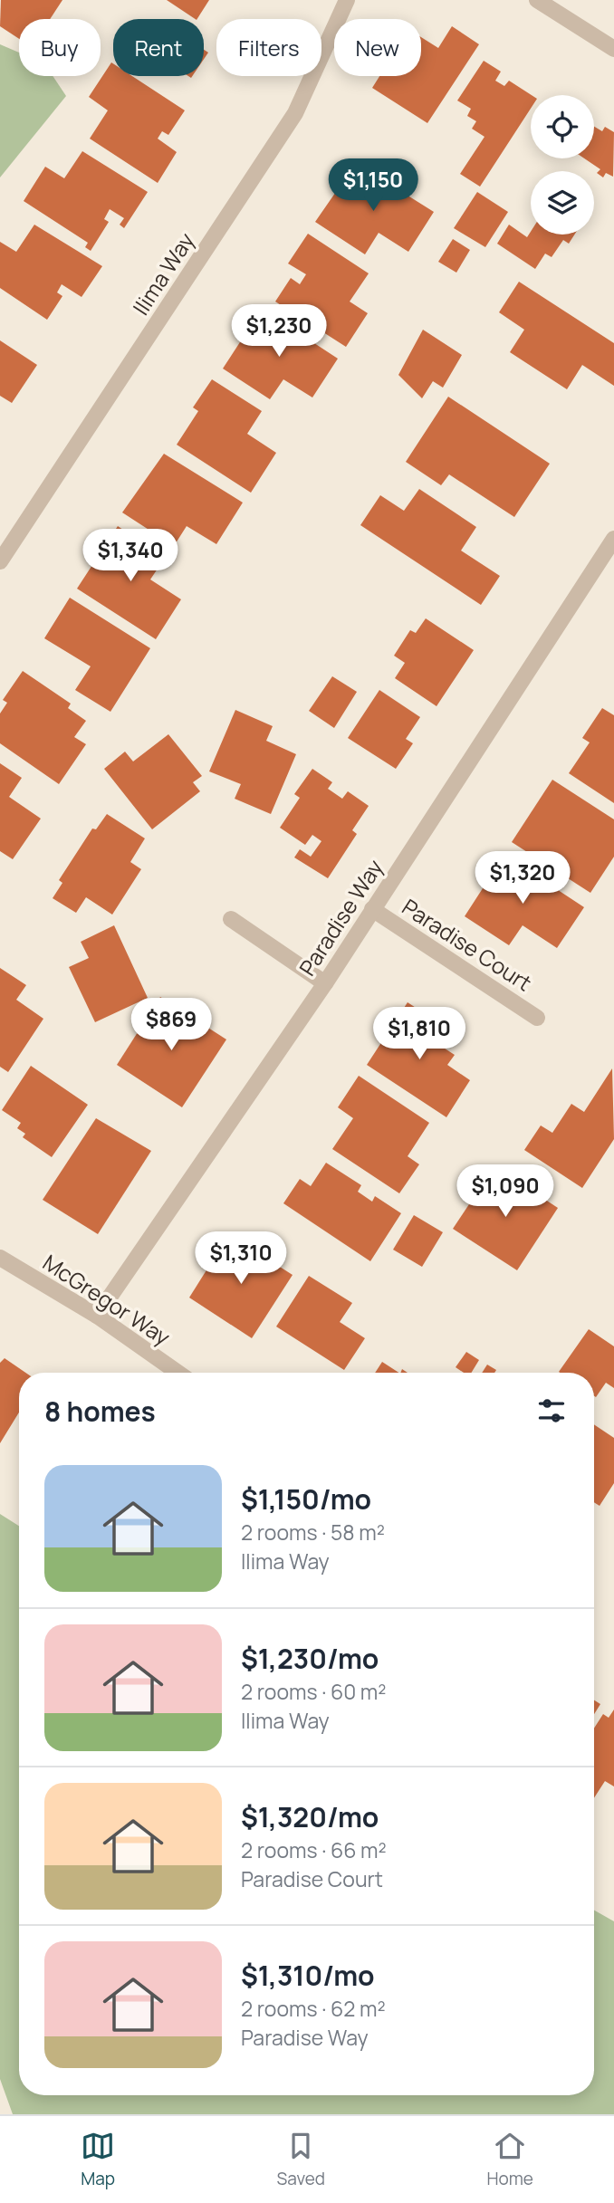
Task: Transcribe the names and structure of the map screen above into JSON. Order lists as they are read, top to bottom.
{
  "streets": {
    "street": [
      "Ilima Way",
      "Paradise Way",
      "Paradise Court",
      "McGregor Way"
    ]
  },
  "crossings": [
    ["Paradise Way", "Paradise Court"],
    ["Paradise Way", "McGregor Way"]
  ],
  "page": {
    "chip": [
      "Buy",
      "Rent",
      "Filters",
      "New"
    ],
    "price": [
      "$1,150",
      "$1,230",
      "$1,340",
      "$1,320",
      "$869",
      "$1,810",
      "$1,090",
      "$1,310"
    ],
    "heading": "8 homes",
    "list": [
      {
        "name": "$1,150/mo",
        "note": "2 rooms · 58 m² · Ilima Way"
      },
      {
        "name": "$1,230/mo",
        "note": "2 rooms · 60 m² · Ilima Way"
      },
      {
        "name": "$1,320/mo",
        "note": "2 rooms · 66 m² · Paradise Court"
      },
      {
        "name": "$1,310/mo",
        "note": "2 rooms · 62 m² · Paradise Way"
      }
    ],
    "tabs": ["Map", "Saved", "Home"]
  }
}
